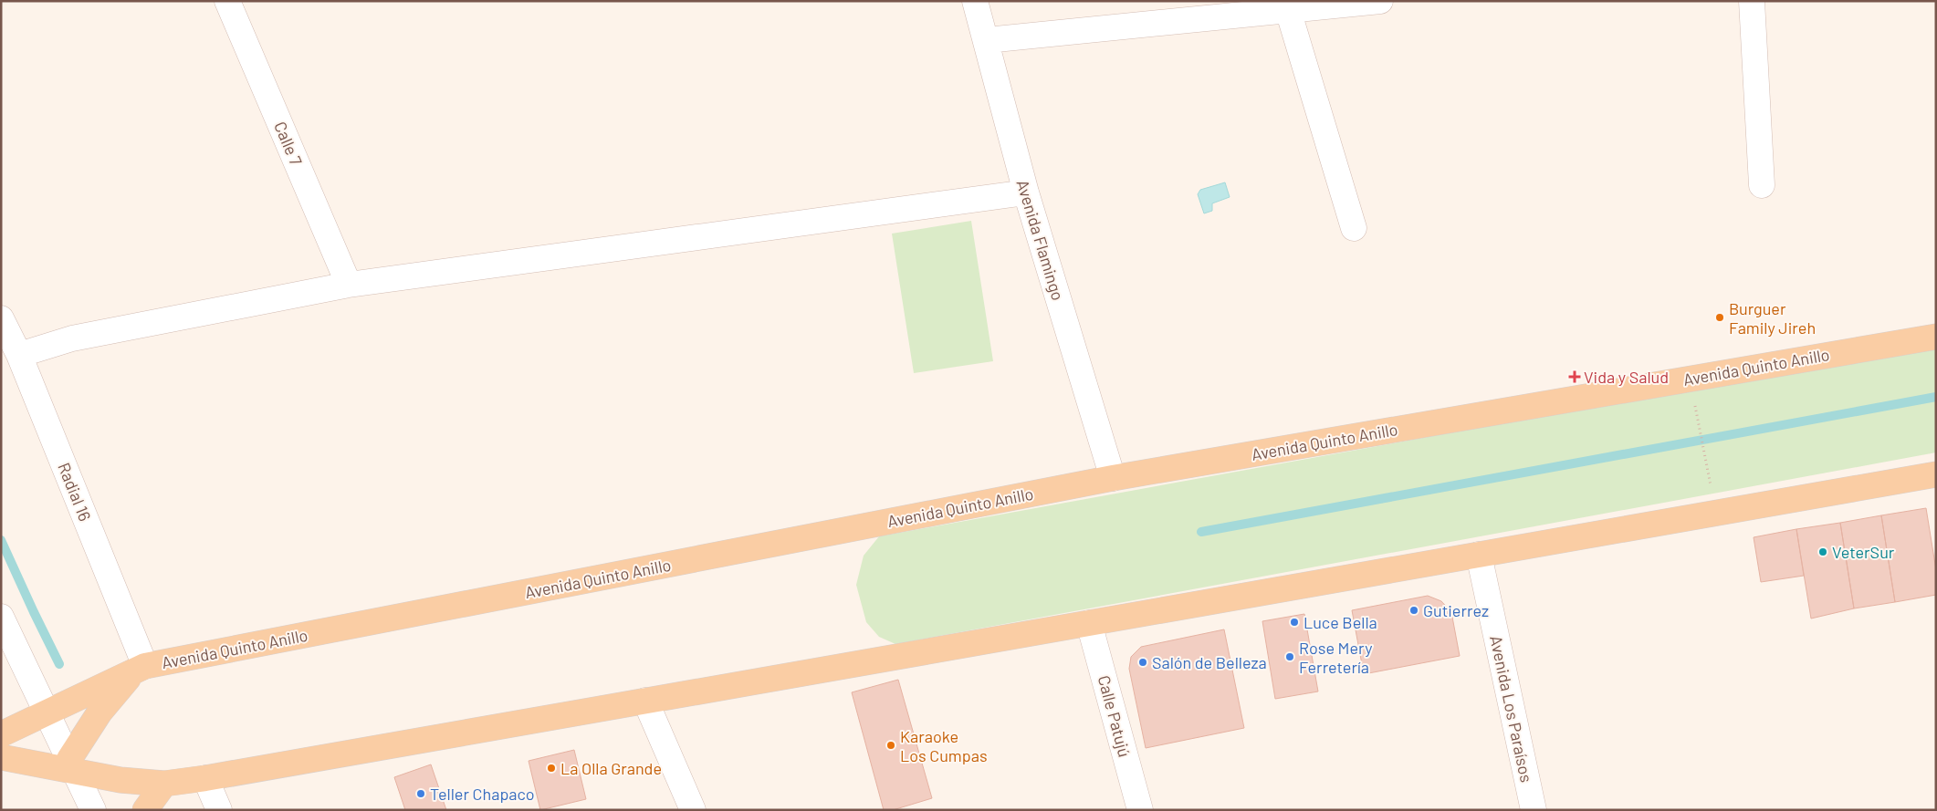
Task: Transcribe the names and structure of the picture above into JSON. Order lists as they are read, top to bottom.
{
  "streets": {
    "main road": ["Avenida Quinto Anillo"],
    "street": [
      "Calle 7",
      "Avenida Flamingo",
      "Radial 16",
      "Avenida Los Paraísos",
      "Calle Patujú"
    ]
  },
  "crossings": [
    ["Avenida Flamingo", "Avenida Quinto Anillo"],
    ["Avenida Quinto Anillo", "Radial 16"]
  ],
  "places": {
    "other": [
      "Burguer Family Jireh",
      "VeterSur",
      "Gutierrez",
      "Luce Bella",
      "Rose Mery Ferretería",
      "Salón de Belleza",
      "Karaoke Los Cumpas",
      "La Olla Grande",
      "Teller Chapaco"
    ],
    "health": ["Vida y Salud"]
  }
}
